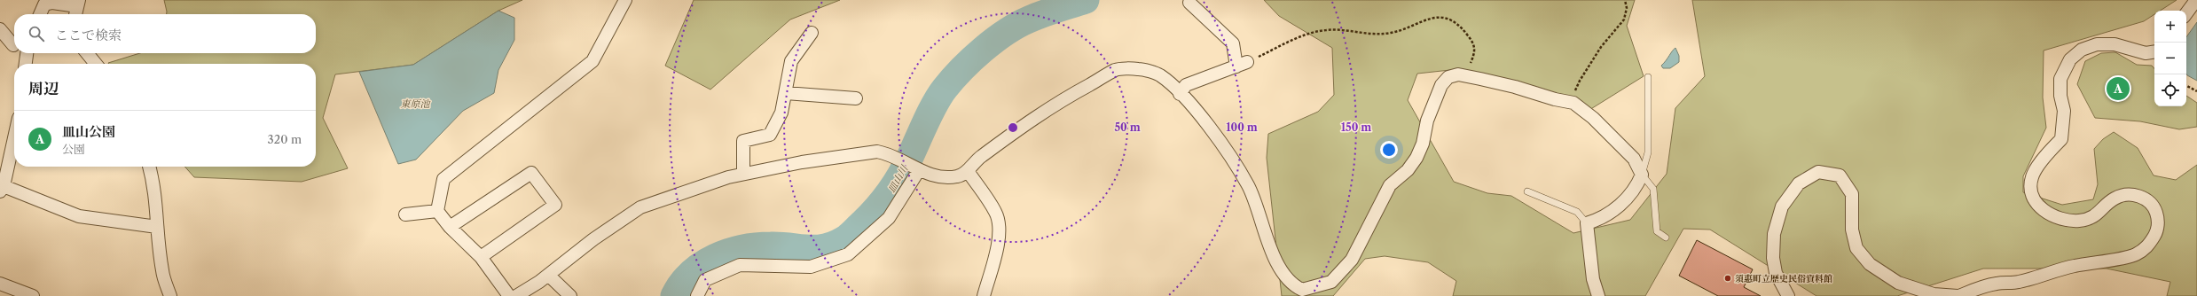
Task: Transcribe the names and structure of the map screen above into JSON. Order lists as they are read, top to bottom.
{
  "water": ["東原池", "皿山川"],
  "places": ["須惠町立歴史民俗資料館"],
  "page": {
    "map_buttons": ["+", "−"],
    "search": "ここで検索",
    "heading": "周辺",
    "pins": "A",
    "list": [
      {
        "mark": "A",
        "name": "皿山公園",
        "note": "公園",
        "value": "320 m"
      }
    ]
  },
  "rings": ["50 m", "100 m", "150 m"]
}
